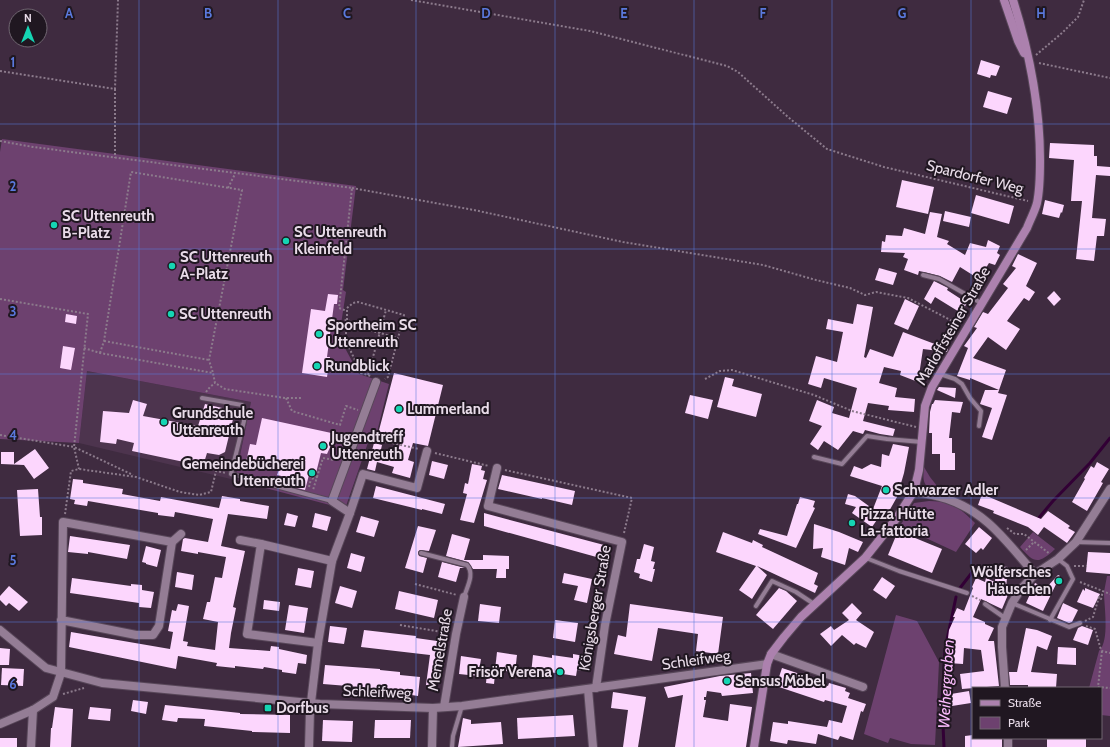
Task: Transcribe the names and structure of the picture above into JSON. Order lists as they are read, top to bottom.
{
  "streets": {
    "street": [
      "Marloffsteiner Straße",
      "Königsberger Straße",
      "Memelstraße",
      "Schleifweg"
    ],
    "path": ["Spardorfer Weg"]
  },
  "crossings": [
    ["Spardorfer Weg", "Marloffsteiner Straße"],
    ["Marloffsteiner Straße", "Schleifweg"],
    ["Königsberger Straße", "Schleifweg"],
    ["Memelstraße", "Schleifweg"]
  ],
  "water": ["Weihergraben"],
  "places": {
    "other": [
      "SC Uttenreuth B-Platz",
      "SC Uttenreuth Kleinfeld",
      "SC Uttenreuth A-Platz",
      "SC Uttenreuth",
      "Sportheim SC Uttenreuth",
      "Rundblick",
      "Lummerland",
      "Grundschule Uttenreuth",
      "Jugendtreff Uttenreuth",
      "Gemeindebücherei Uttenreuth",
      "Schwarzer Adler",
      "Pizza Hütte La-fattoria",
      "Wölfersches Häuschen",
      "Frisör Verena",
      "Sensus Möbel"
    ],
    "transit": ["Dorfbus"]
  },
  "legend": ["Straße", "Park"],
  "north": "top",
  "grid": {
    "columns": [
      "A",
      "B",
      "C",
      "D",
      "E",
      "F",
      "G",
      "H"
    ],
    "rows": [
      "1",
      "2",
      "3",
      "4",
      "5",
      "6"
    ]
  }
}
